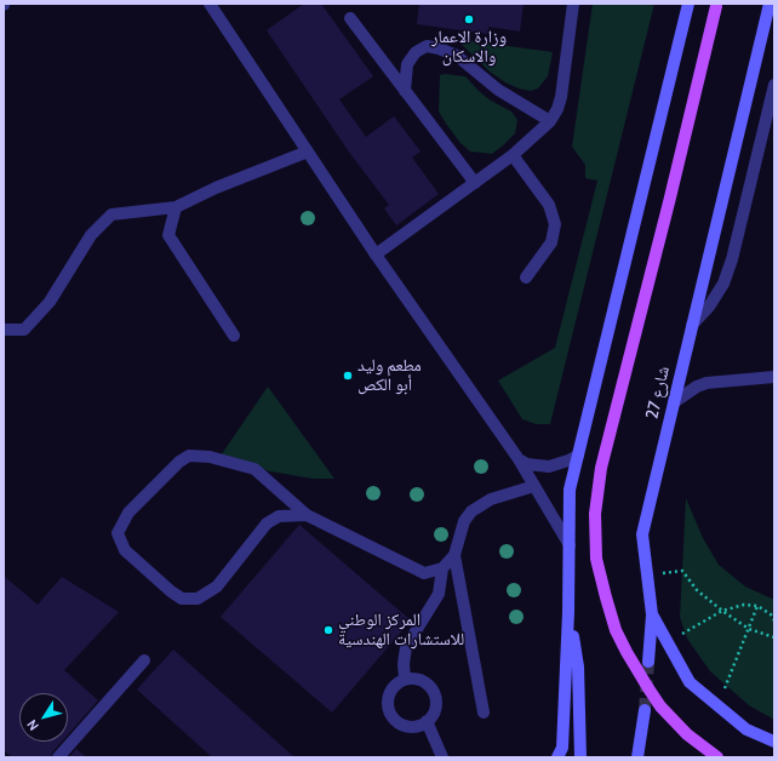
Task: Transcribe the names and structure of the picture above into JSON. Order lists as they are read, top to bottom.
{
  "streets": {
    "main road": ["شارع 27"]
  },
  "places": ["وزارة الاعمار والاسكان", "مطعم وليد أبو الكص", "المركز الوطني للاستشارات الهندسية"],
  "north": "bottom left"
}
